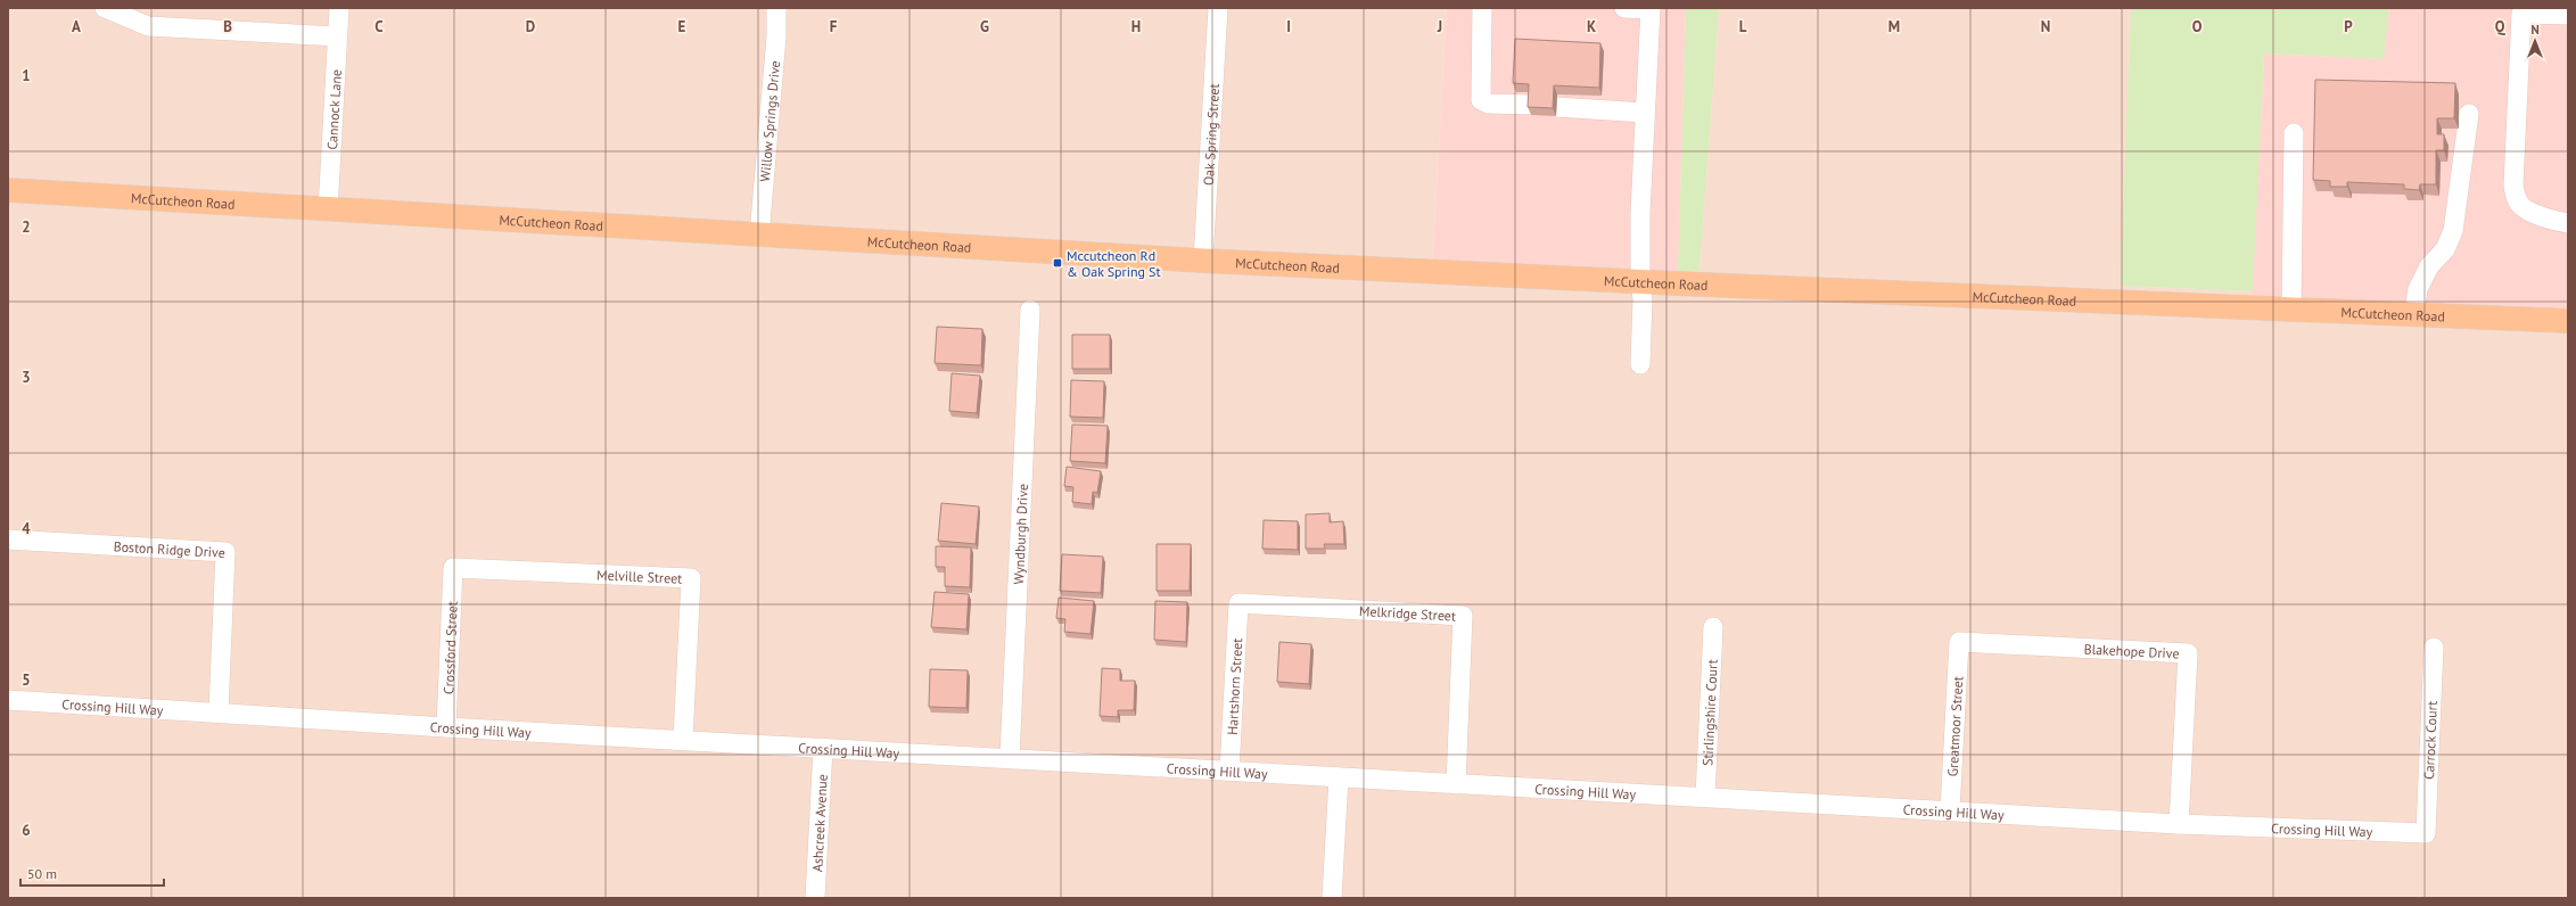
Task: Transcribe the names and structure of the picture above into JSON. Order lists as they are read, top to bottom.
{
  "streets": {
    "main road": ["McCutcheon Road"],
    "street": [
      "Cannock Lane",
      "Willow Springs Drive",
      "Oak Spring Street",
      "Wyndburgh Drive",
      "Boston Ridge Drive",
      "Melville Street",
      "Melkridge Street",
      "Crossford Street",
      "Blakehope Drive",
      "Hartshorn Street",
      "Crossing Hill Way",
      "Stirlingshire Court",
      "Greatmoor Street",
      "Carrock Court",
      "Ashcreek Avenue"
    ]
  },
  "crossings": [
    ["Cannock Lane", "McCutcheon Road"],
    ["Willow Springs Drive", "McCutcheon Road"],
    ["Oak Spring Street", "McCutcheon Road"],
    ["Wyndburgh Drive", "Crossing Hill Way"],
    ["Boston Ridge Drive", "Crossing Hill Way"],
    ["Melville Street", "Crossford Street"],
    ["Melville Street", "Crossing Hill Way"],
    ["Melkridge Street", "Hartshorn Street"],
    ["Melkridge Street", "Crossing Hill Way"],
    ["Crossford Street", "Crossing Hill Way"],
    ["Blakehope Drive", "Crossing Hill Way"],
    ["Blakehope Drive", "Greatmoor Street"],
    ["Hartshorn Street", "Crossing Hill Way"],
    ["Crossing Hill Way", "Stirlingshire Court"],
    ["Crossing Hill Way", "Greatmoor Street"],
    ["Crossing Hill Way", "Carrock Court"],
    ["Crossing Hill Way", "Ashcreek Avenue"]
  ],
  "places": {
    "transit": ["Mccutcheon Rd & Oak Spring St"]
  },
  "scale_bar": "50 m",
  "north": "top",
  "grid": {
    "columns": [
      "A",
      "B",
      "C",
      "D",
      "E",
      "F",
      "G",
      "H",
      "I",
      "J",
      "K",
      "L",
      "M",
      "N",
      "O",
      "P",
      "Q"
    ],
    "rows": [
      "1",
      "2",
      "3",
      "4",
      "5",
      "6"
    ]
  }
}
